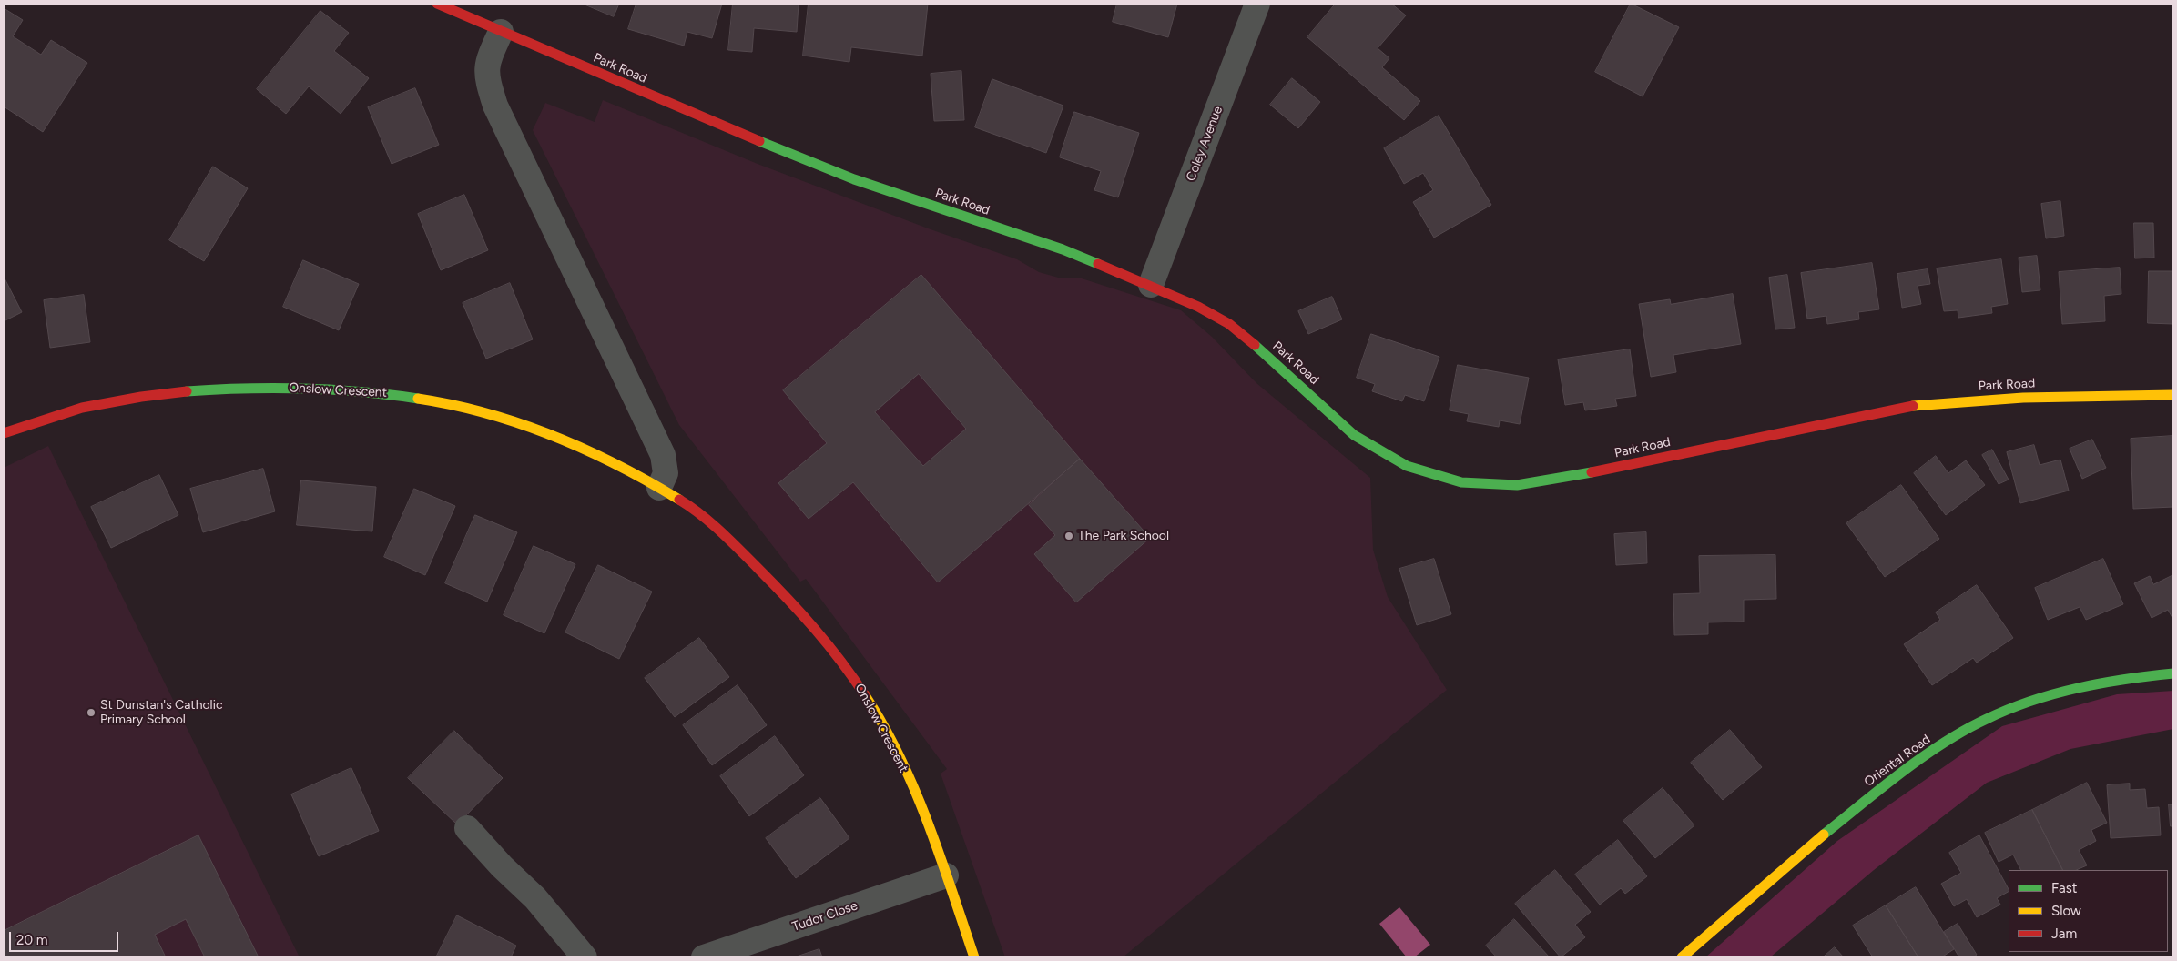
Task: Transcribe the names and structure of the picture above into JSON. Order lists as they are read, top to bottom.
{
  "streets": {
    "street": [
      "Park Road",
      "Coley Avenue",
      "Onslow Crescent",
      "Oriental Road",
      "Tudor Close"
    ]
  },
  "crossings": [
    ["Park Road", "Coley Avenue"],
    ["Onslow Crescent", "Tudor Close"]
  ],
  "places": ["The Park School", "St Dunstan's Catholic Primary School"],
  "legend": ["Fast", "Slow", "Jam"],
  "scale_bar": "20 m"
}
